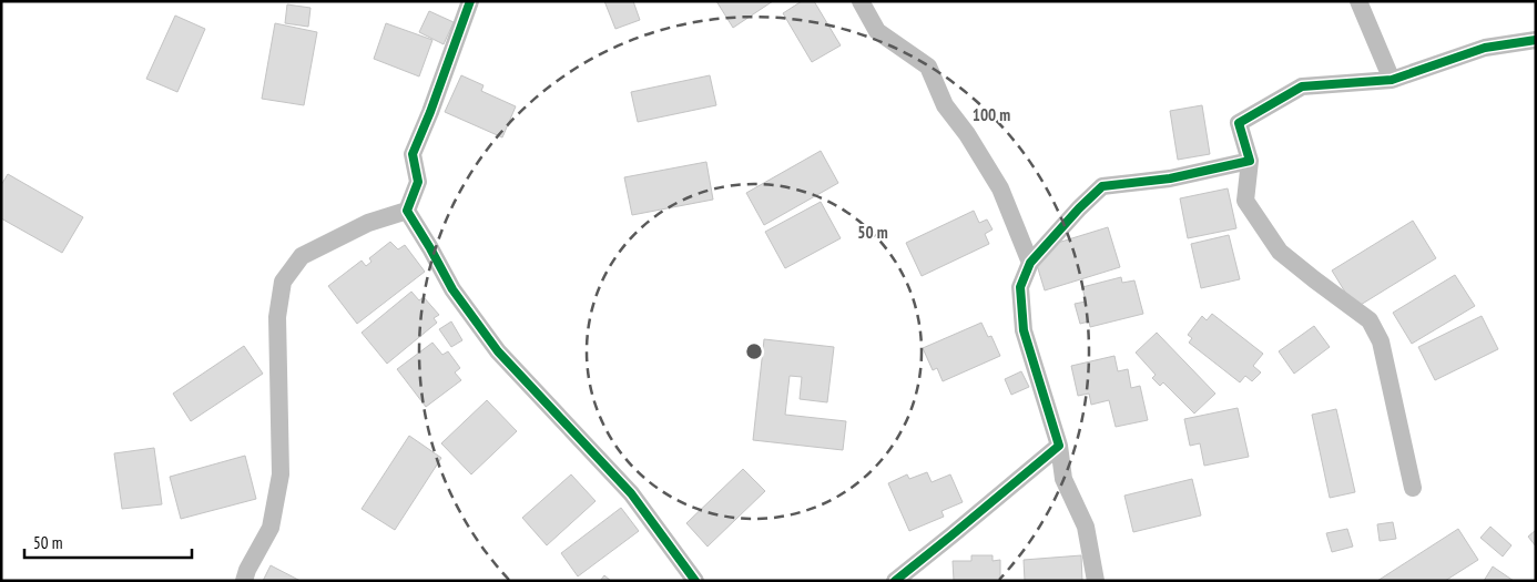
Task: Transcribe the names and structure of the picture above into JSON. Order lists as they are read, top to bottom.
{
  "scale_bar": "50 m",
  "rings": ["100 m", "50 m"]
}
